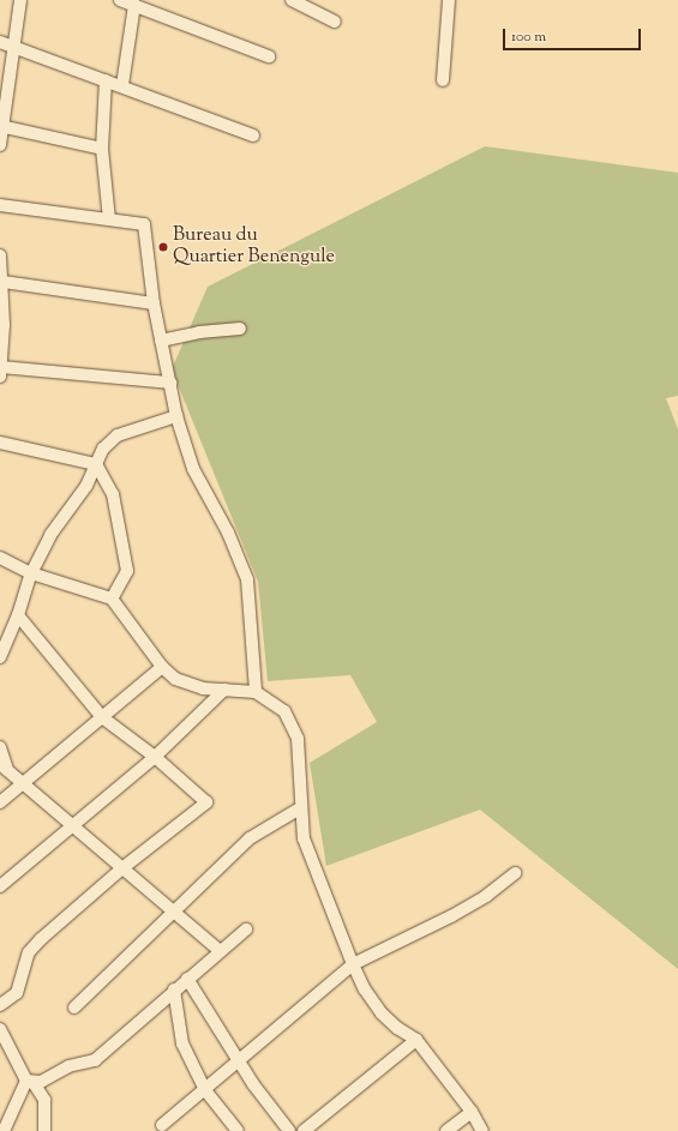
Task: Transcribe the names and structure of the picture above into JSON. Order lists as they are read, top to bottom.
{
  "places": ["Bureau du Quartier Benengule"],
  "scale_bar": "100 m"
}
